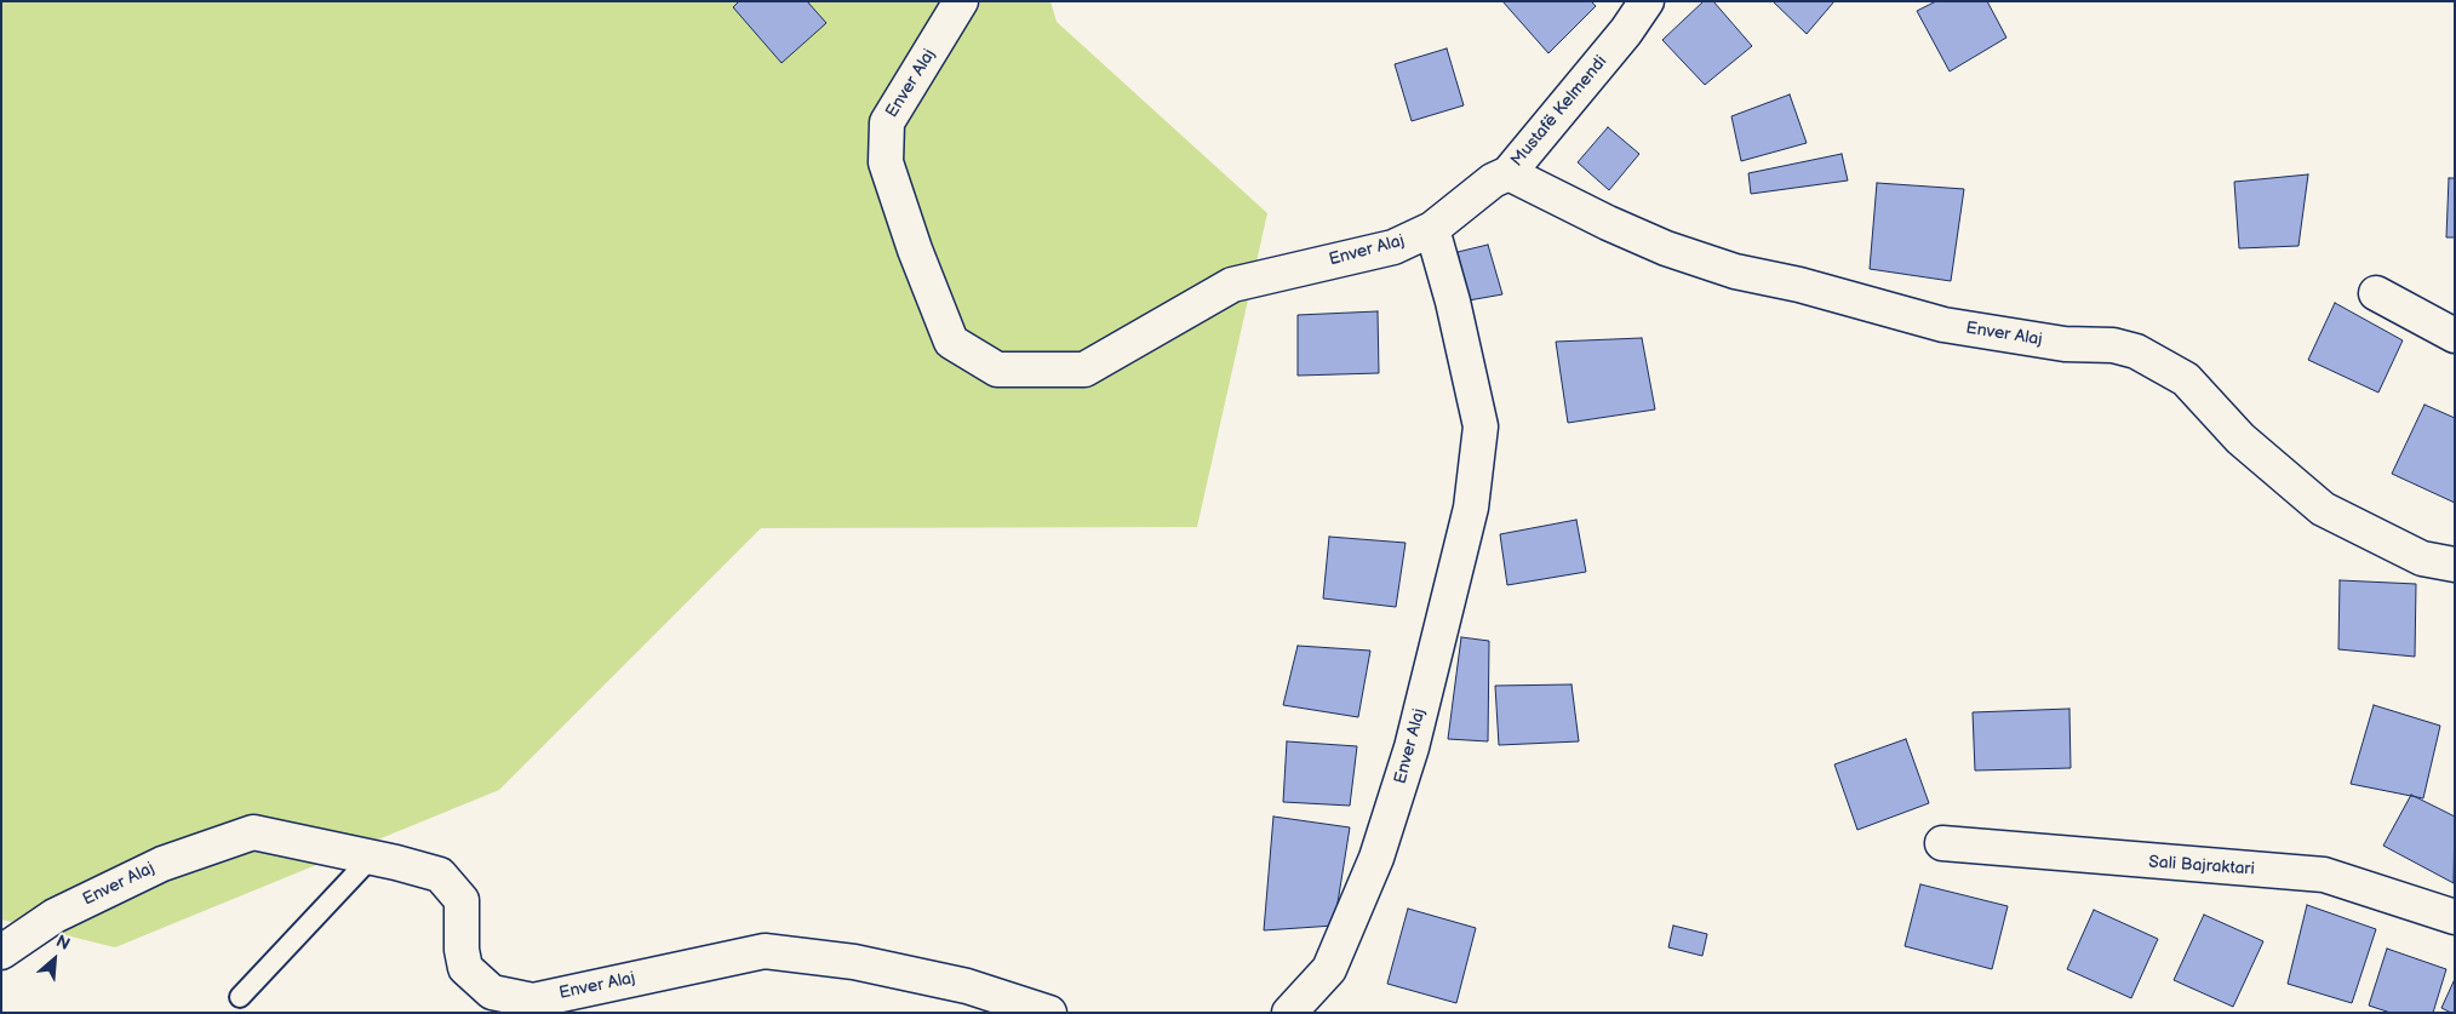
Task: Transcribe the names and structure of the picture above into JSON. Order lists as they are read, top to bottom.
{
  "streets": {
    "street": ["Enver Alaj", "Mustafë Kelmendi", "Sali Bajraktari"]
  },
  "crossings": [
    ["Enver Alaj", "Mustafë Kelmendi"]
  ],
  "north": "top right"
}
